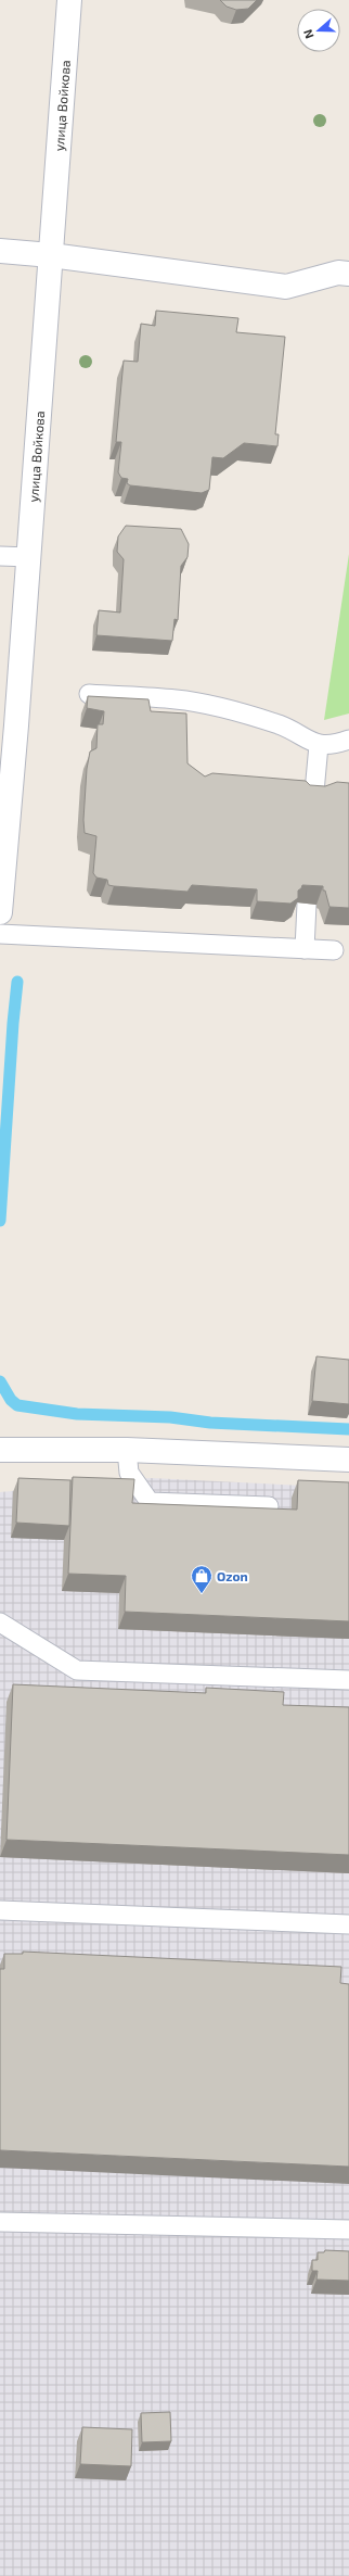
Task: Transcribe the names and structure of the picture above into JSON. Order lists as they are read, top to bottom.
{
  "streets": {
    "street": ["улица Войкова"]
  },
  "places": {
    "shop": ["Ozon"]
  },
  "north": "left"
}
